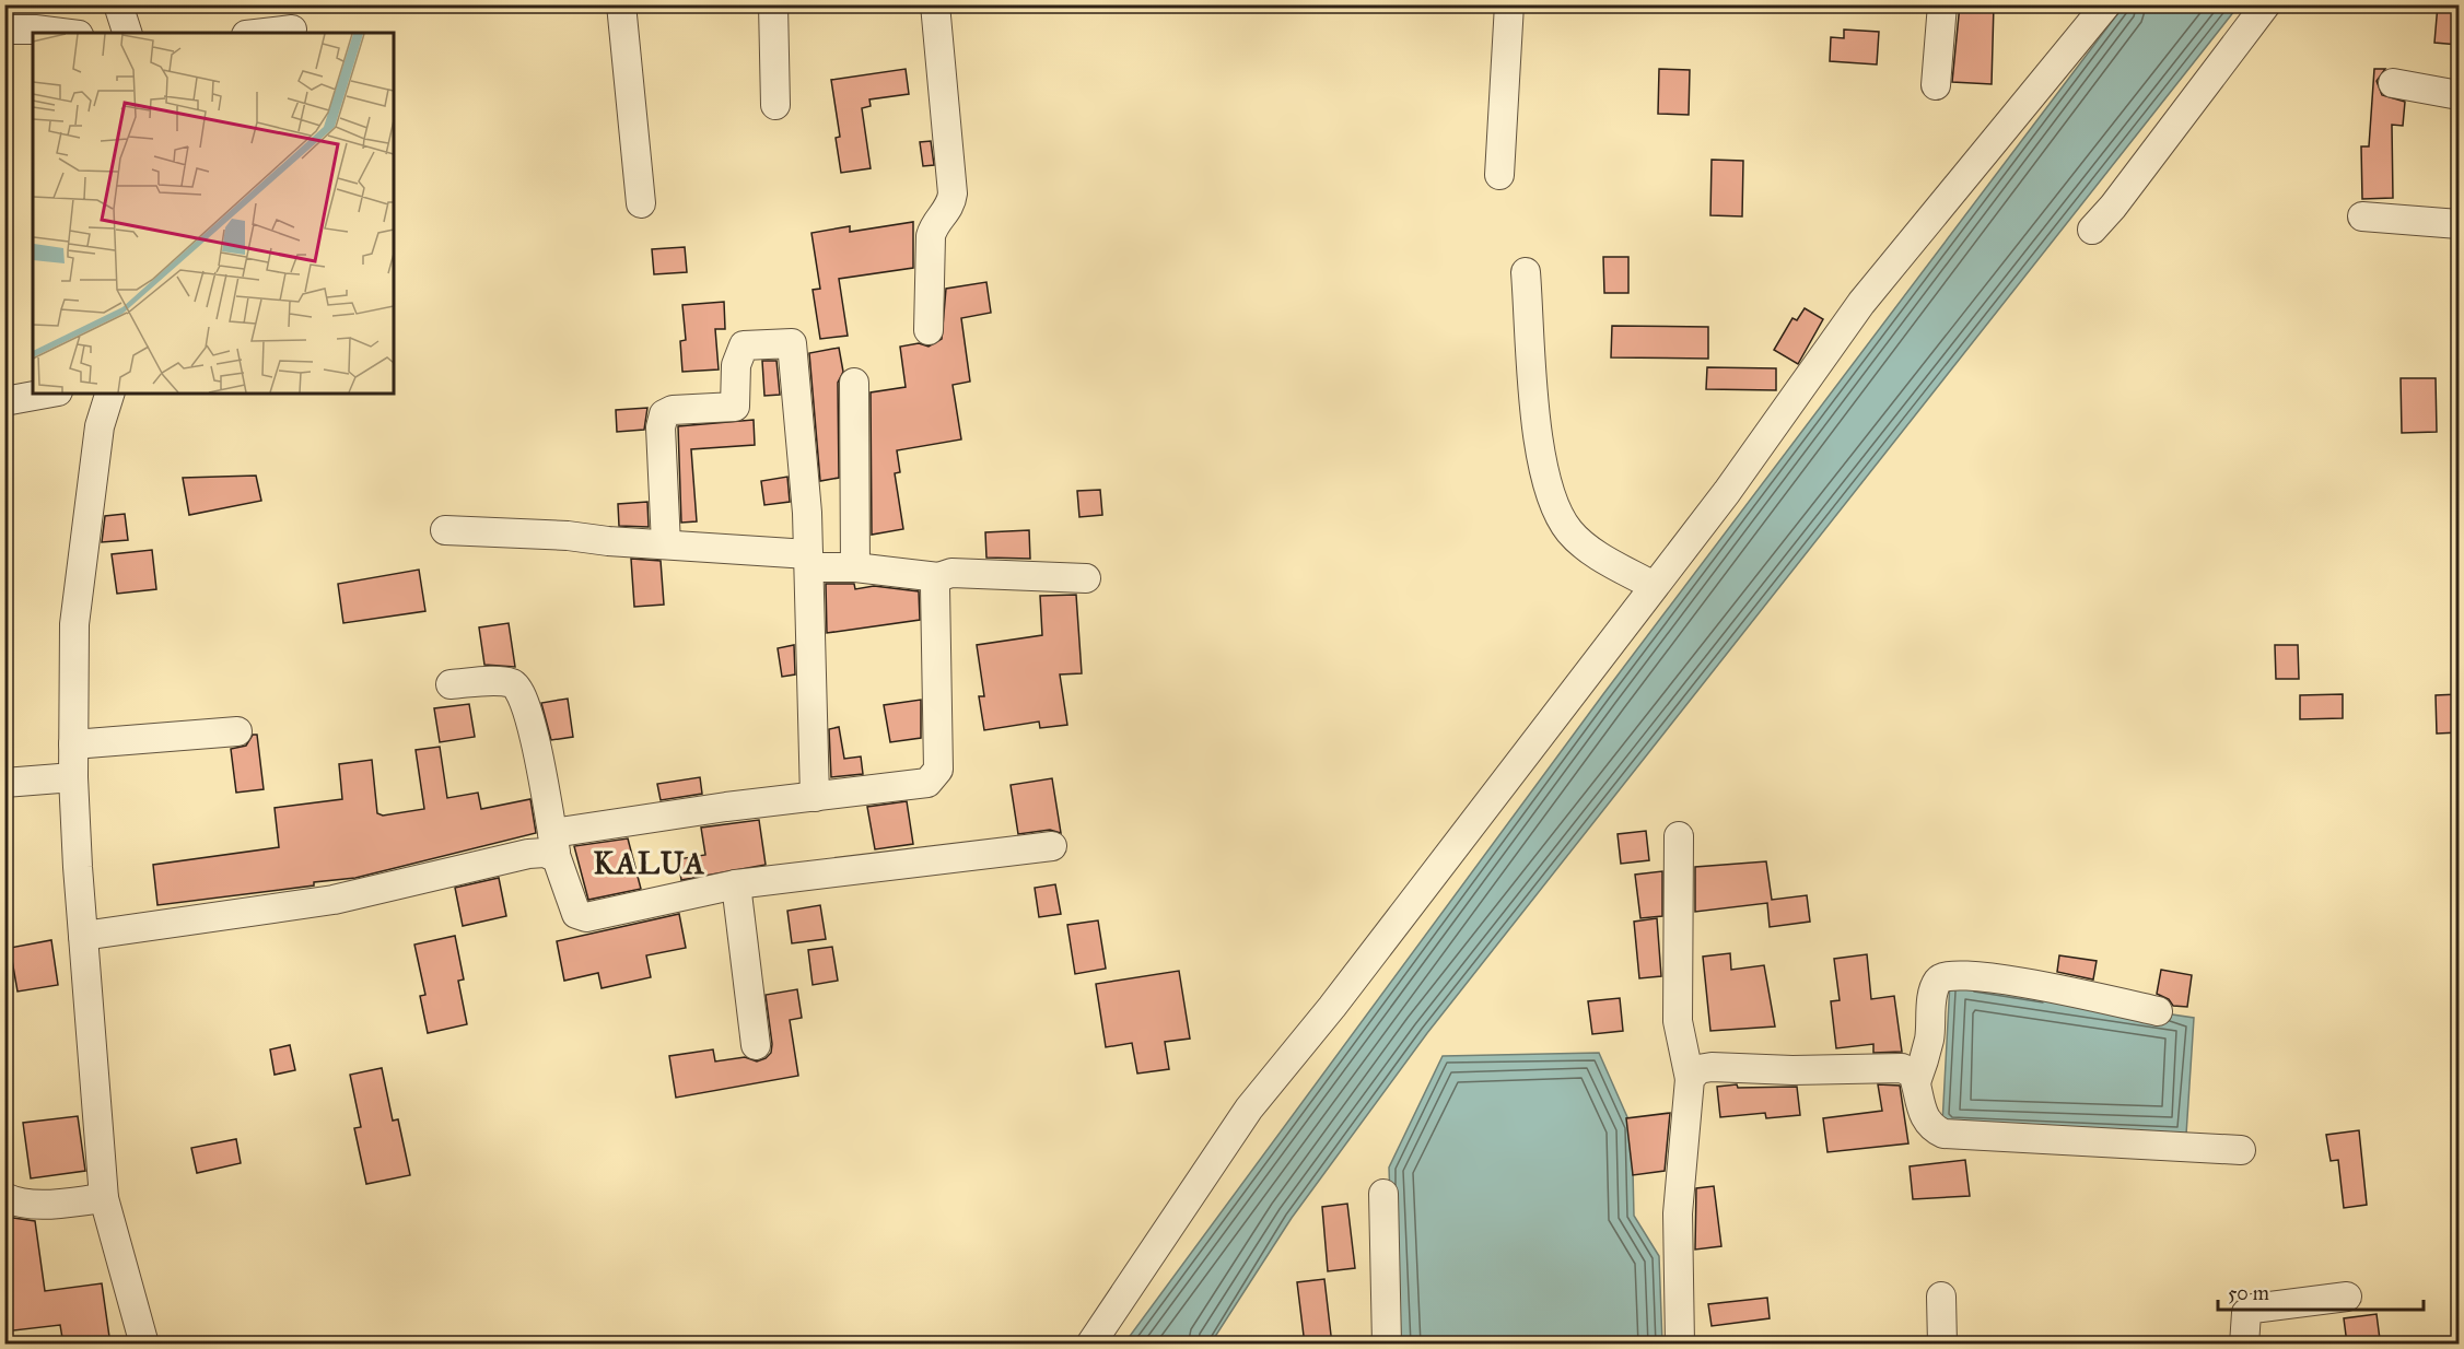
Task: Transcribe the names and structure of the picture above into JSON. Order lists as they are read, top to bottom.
{
  "districts": ["KALUA"],
  "scale_bar": "50 m"
}
